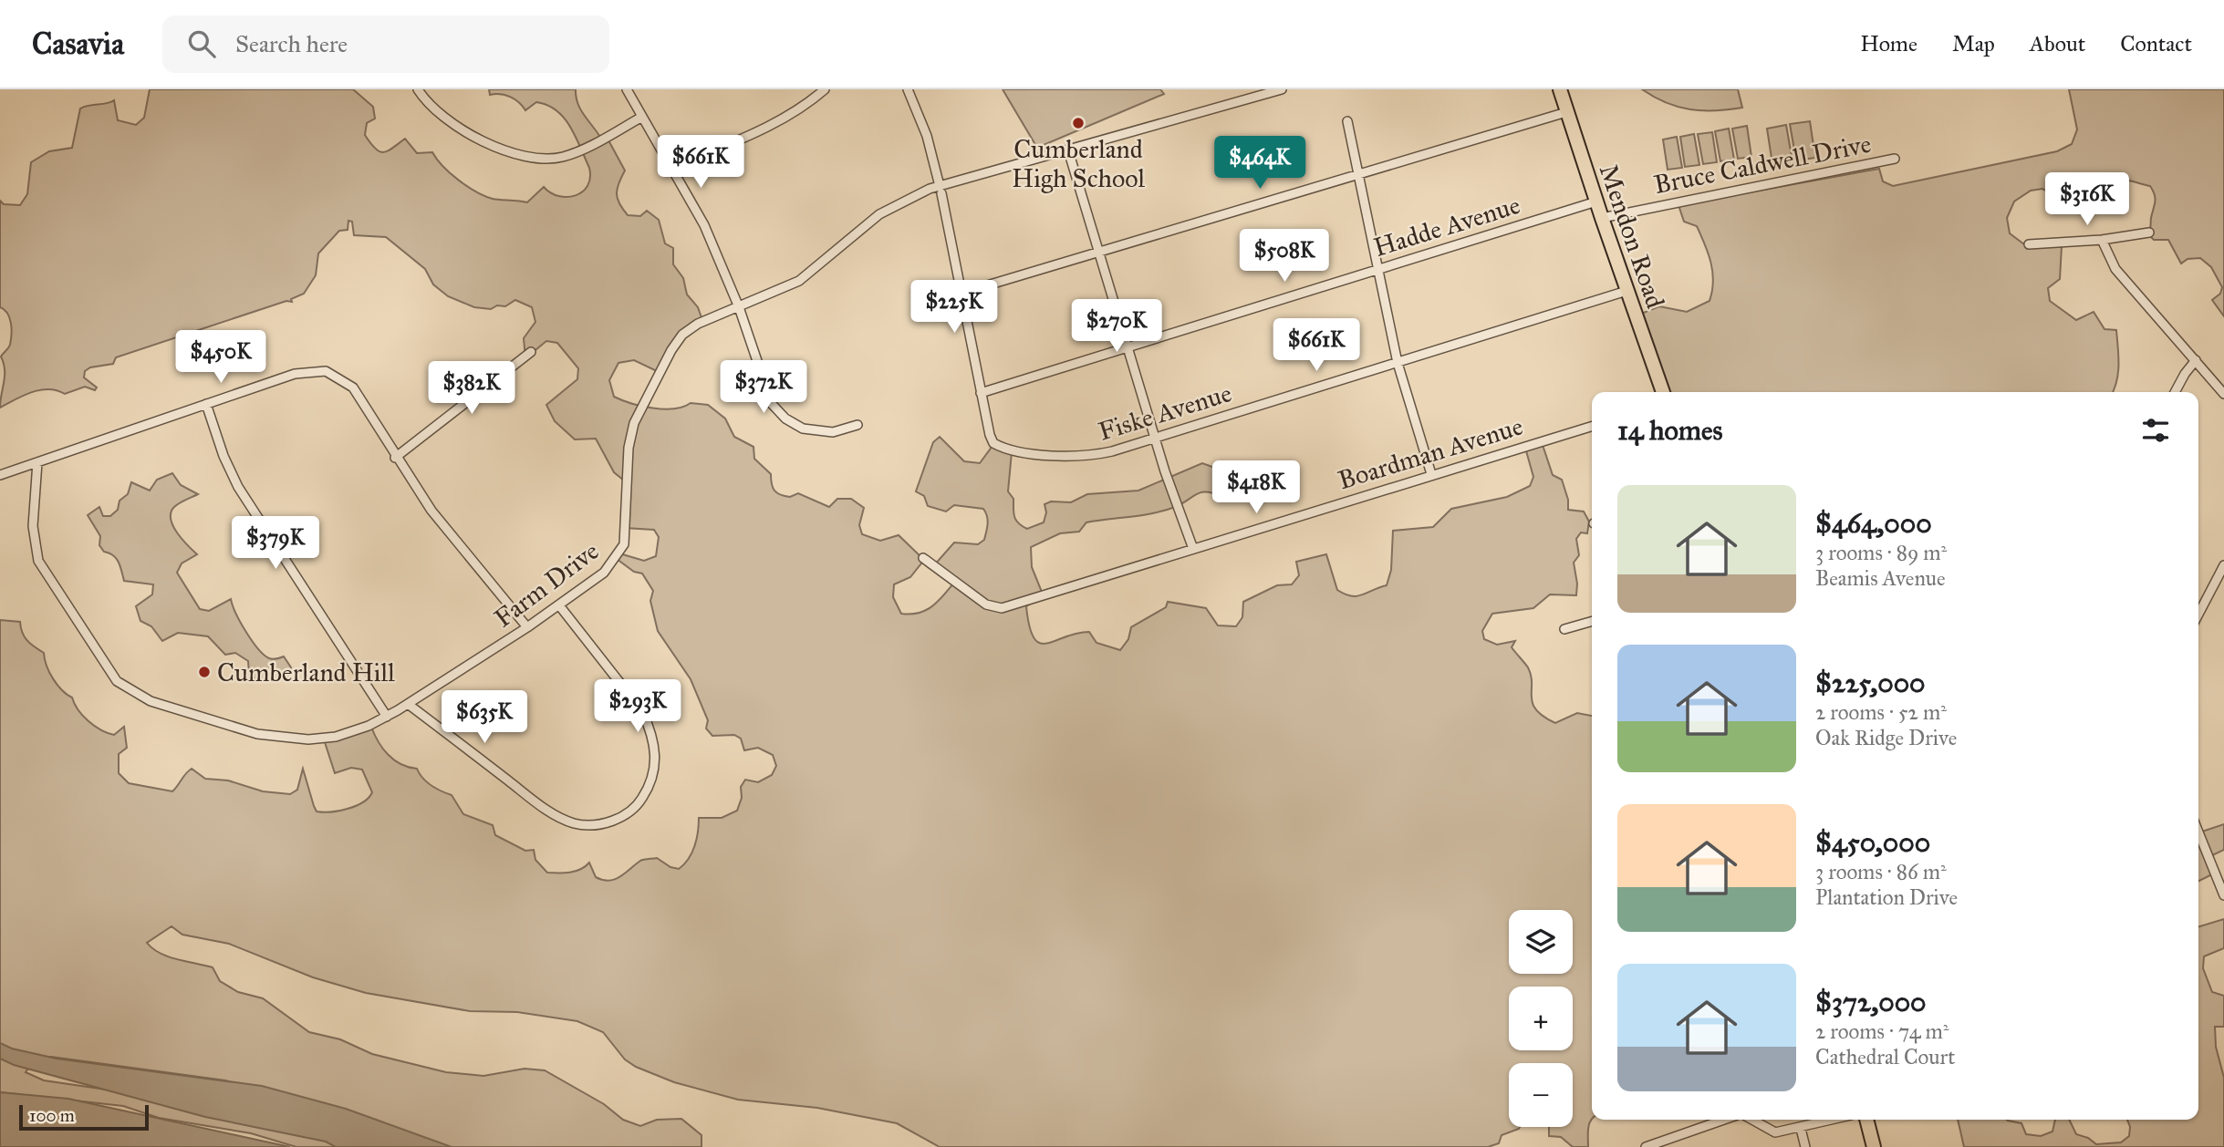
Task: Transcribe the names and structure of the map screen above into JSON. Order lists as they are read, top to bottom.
{
  "streets": {
    "main road": ["Mendon Road"],
    "street": [
      "Bruce Caldwell Drive",
      "Hadde Avenue",
      "Fiske Avenue",
      "Boardman Avenue",
      "Farm Drive"
    ]
  },
  "crossings": [
    ["Bruce Caldwell Drive", "Mendon Road"],
    ["Hadde Avenue", "Mendon Road"],
    ["Hadde Avenue", "Fiske Avenue"],
    ["Mendon Road", "Fiske Avenue"]
  ],
  "places": ["Cumberland High School", "Cumberland Hill"],
  "scale_bar": "100 m",
  "page": {
    "header": "Casavia",
    "search": "Search here",
    "nav": [
      "Home",
      "Map",
      "About",
      "Contact"
    ],
    "price": [
      "$661K",
      "$464K",
      "$316K",
      "$508K",
      "$225K",
      "$270K",
      "$661K",
      "$450K",
      "$372K",
      "$382K",
      "$418K",
      "$379K",
      "$293K",
      "$635K"
    ],
    "heading": "14 homes",
    "list": [
      {
        "name": "$464,000",
        "note": "3 rooms · 89 m² · Beamis Avenue"
      },
      {
        "name": "$225,000",
        "note": "2 rooms · 52 m² · Oak Ridge Drive"
      },
      {
        "name": "$450,000",
        "note": "3 rooms · 86 m² · Plantation Drive"
      },
      {
        "name": "$372,000",
        "note": "2 rooms · 74 m² · Cathedral Court"
      }
    ],
    "map_buttons": ["+", "−"],
    "scale": "100 m"
  }
}
